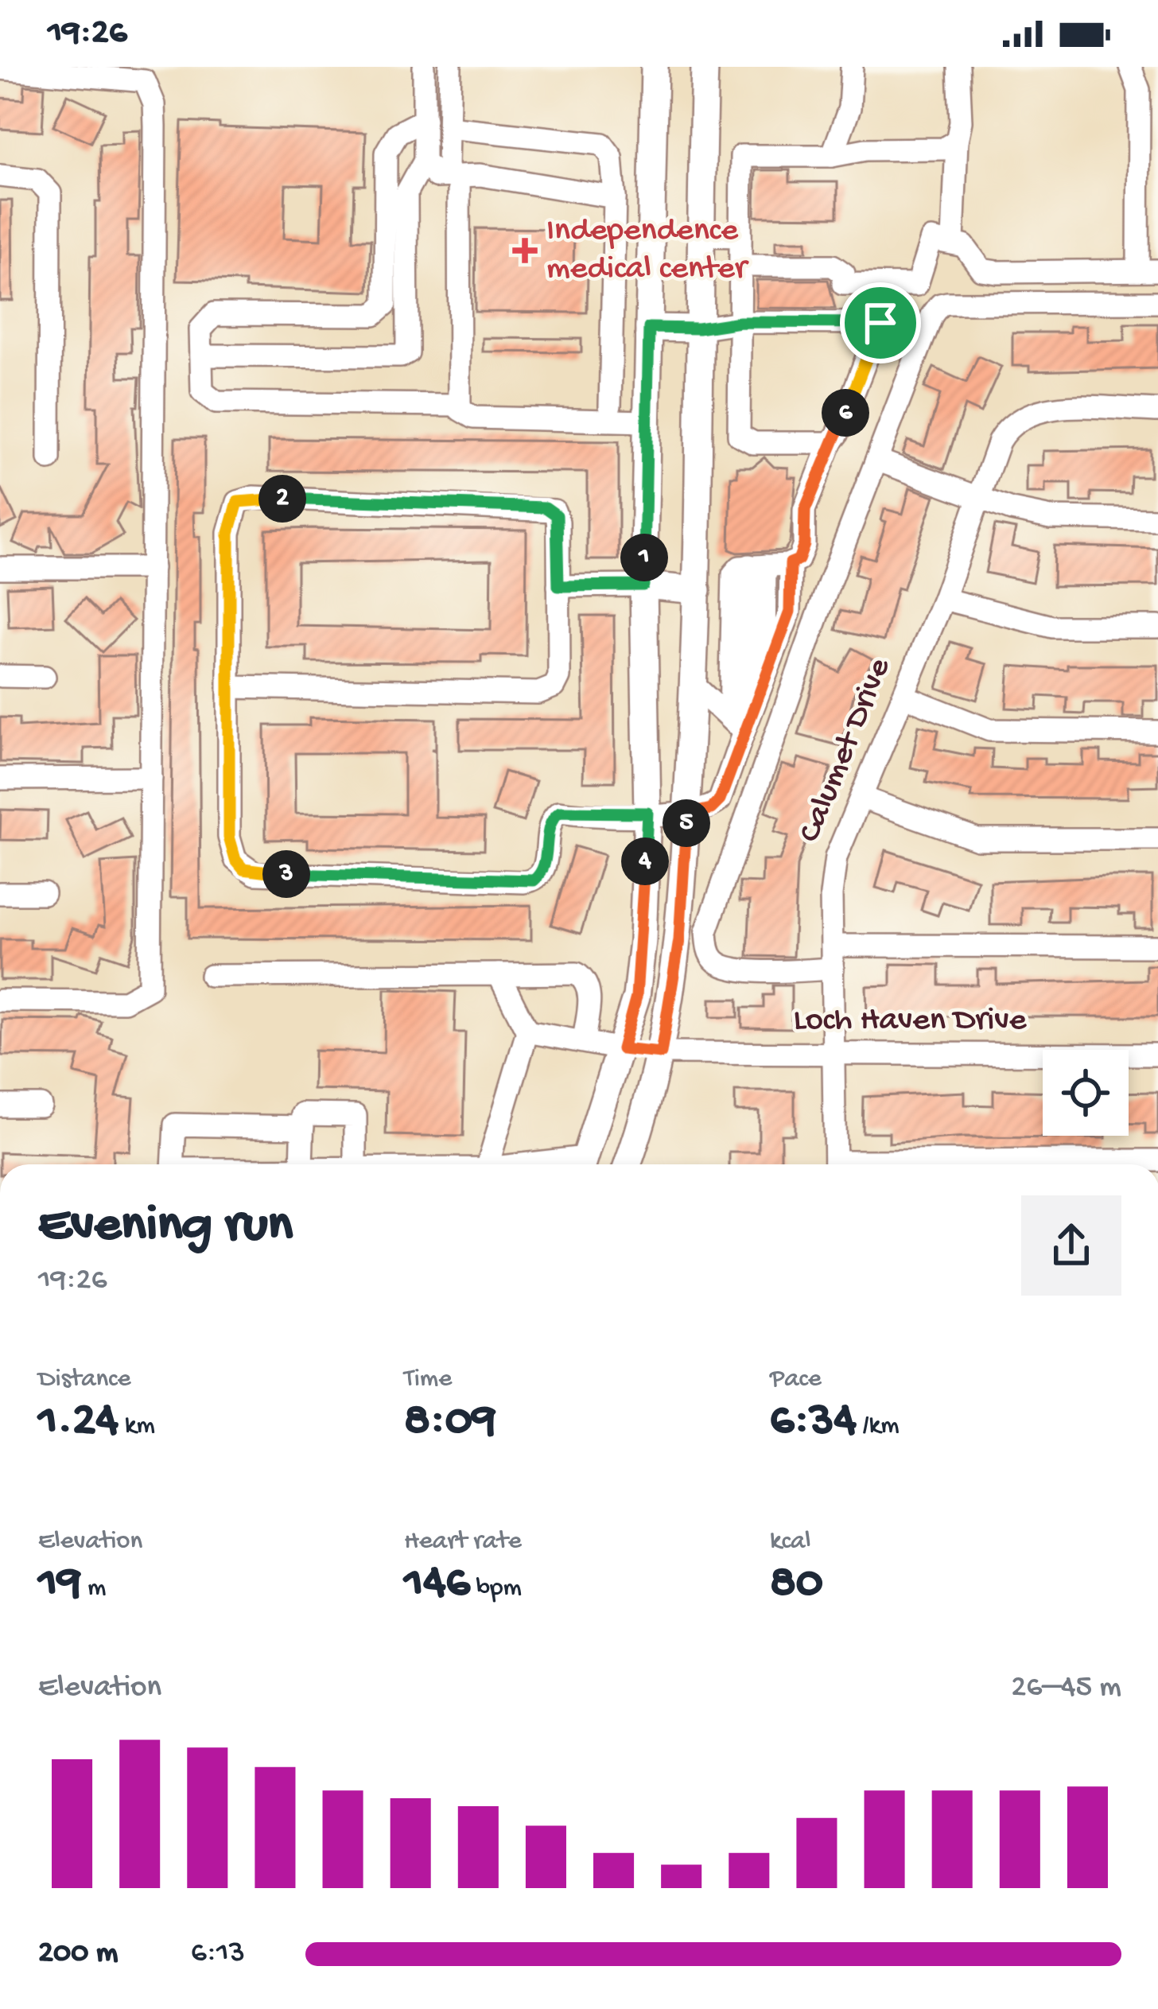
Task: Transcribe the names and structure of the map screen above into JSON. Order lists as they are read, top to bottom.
{
  "streets": {
    "street": ["Calumet Drive", "Loch Haven Drive"]
  },
  "crossings": [
    ["Calumet Drive", "Loch Haven Drive"]
  ],
  "places": {
    "health": ["Independence medical center"]
  },
  "page": {
    "status": "19:26",
    "pins": [
      "6",
      "2",
      "1",
      "5",
      "4",
      "3"
    ],
    "heading": ["Evening run", "19:26"],
    "stats": [
      ["Distance", "1.24 km"],
      ["Time", "8:09"],
      ["Pace", "6:34 /km"],
      ["Elevation", "19 m"],
      ["Heart rate", "146 bpm"],
      ["kcal", "80"]
    ],
    "chart": ["Elevation", "26–45 m"],
    "list": [
      {
        "name": "200 m",
        "note": "6:13"
      }
    ]
  }
}
